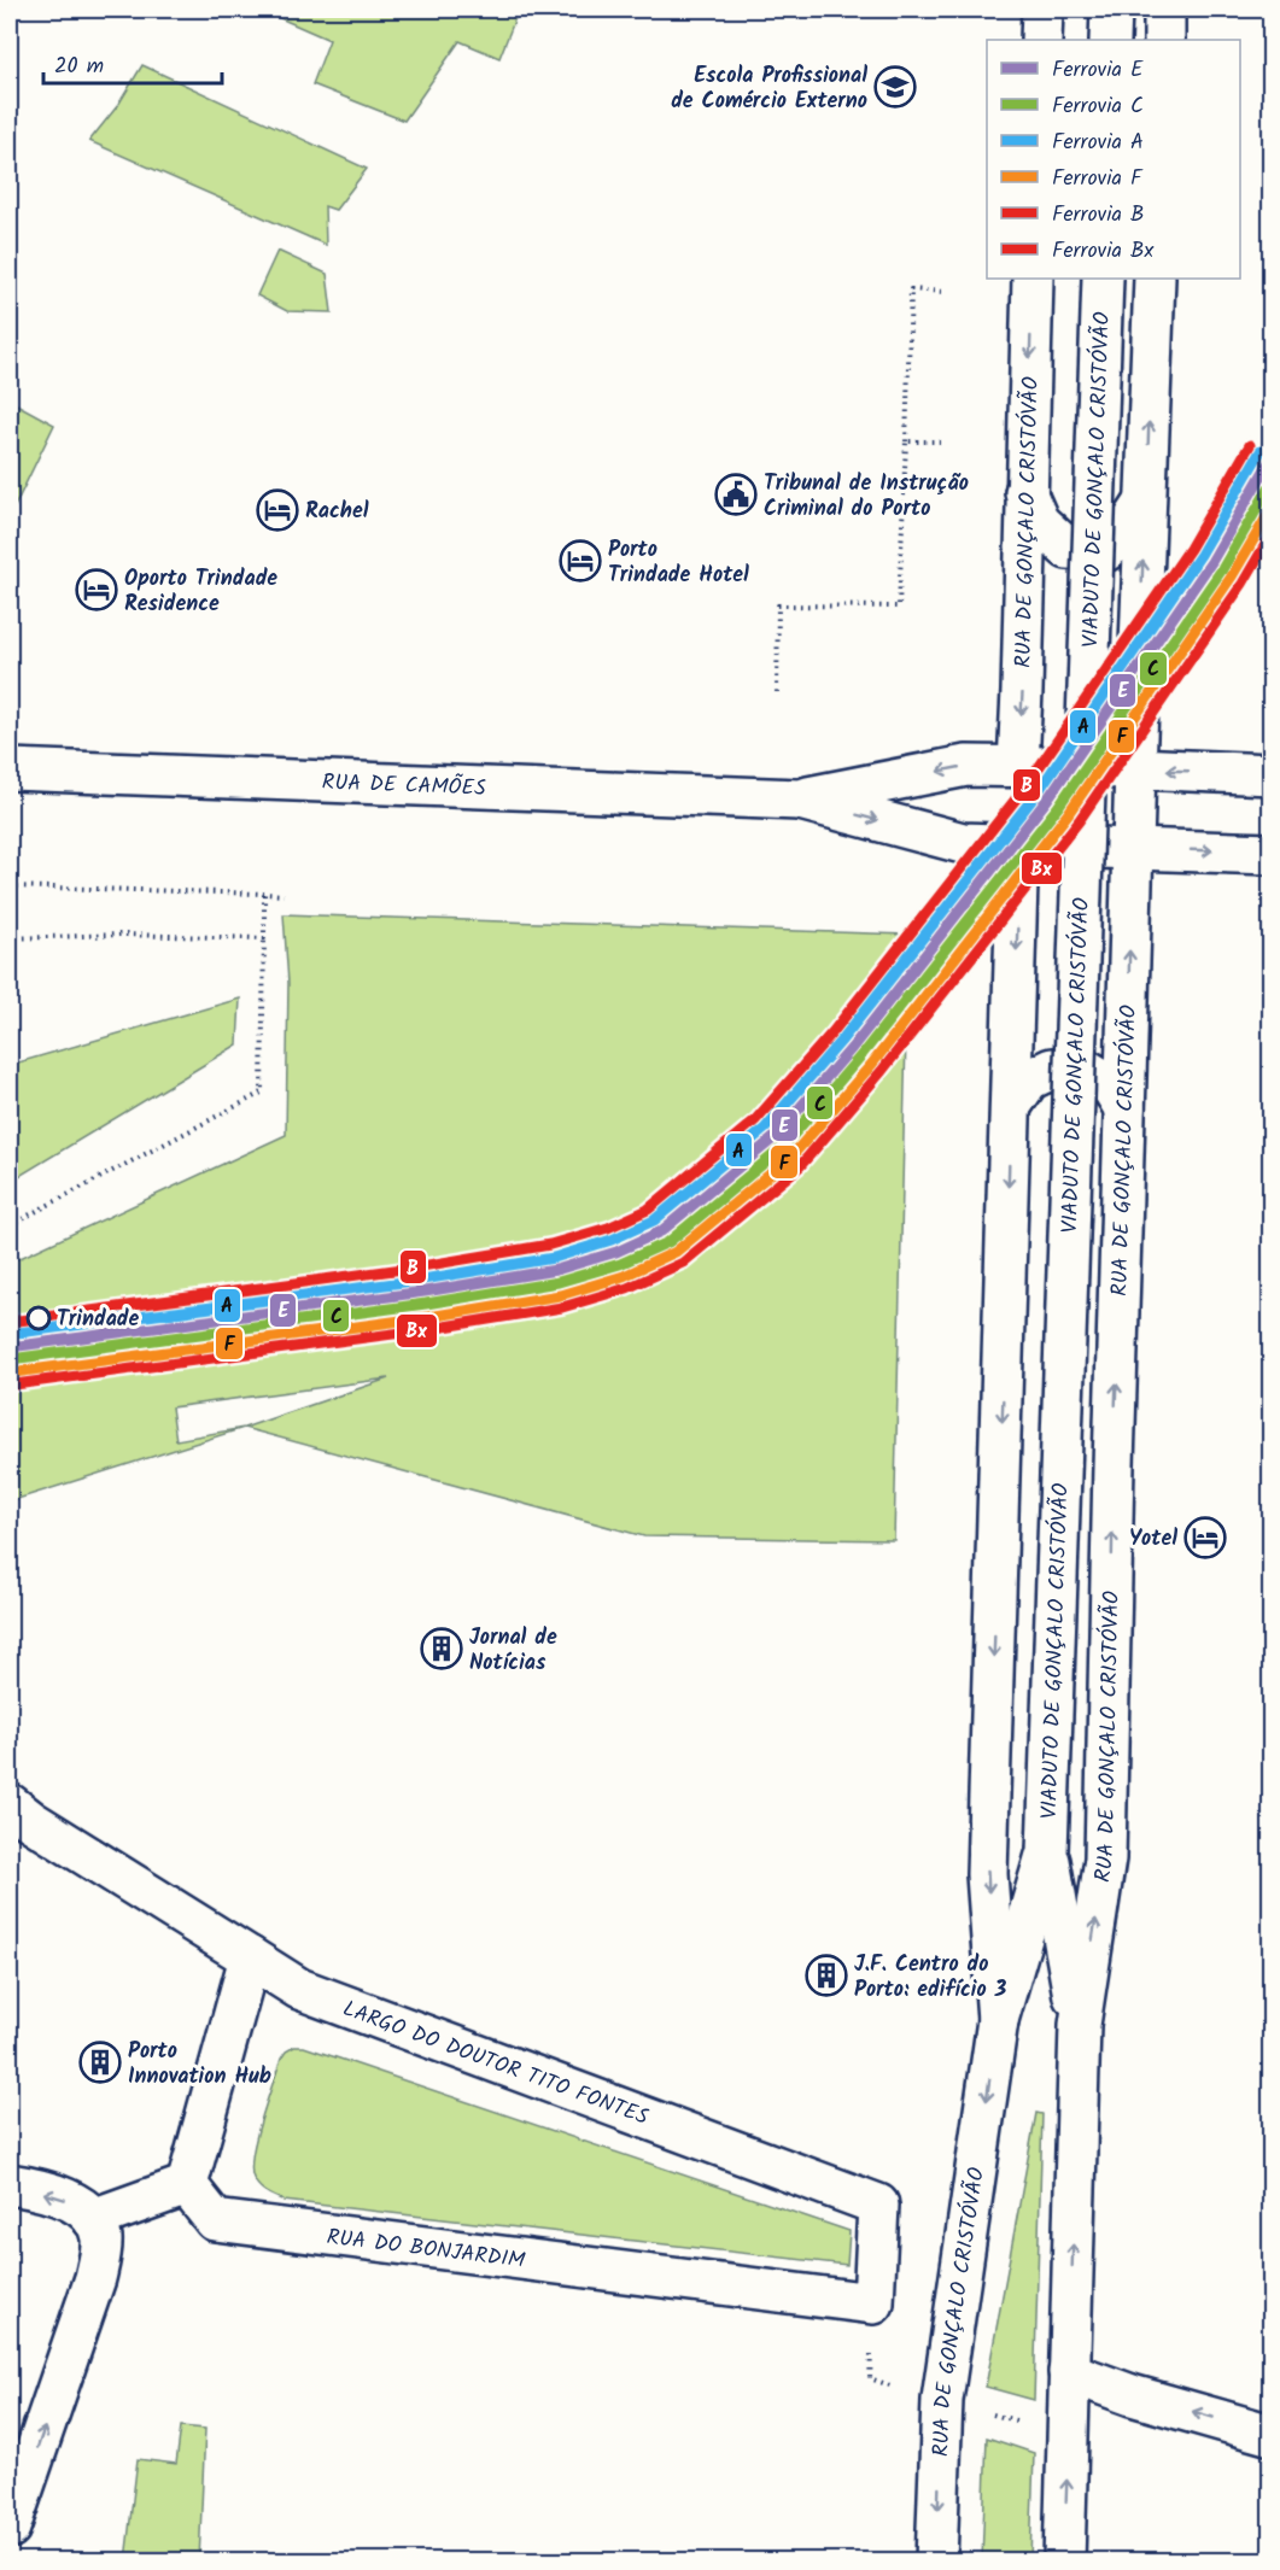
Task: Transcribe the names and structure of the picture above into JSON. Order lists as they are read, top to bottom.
{
  "streets": {
    "main road": [
      "VIADUTO DE GONÇALO CRISTÓVÃO",
      "RUA DE GONÇALO CRISTÓVÃO",
      "RUA DE CAMÕES",
      "LARGO DO DOUTOR TITO FONTES",
      "RUA DO BONJARDIM"
    ]
  },
  "crossings": [
    ["VIADUTO DE GONÇALO CRISTÓVÃO", "RUA DE GONÇALO CRISTÓVÃO"],
    ["RUA DE GONÇALO CRISTÓVÃO", "RUA DE CAMÕES"],
    ["LARGO DO DOUTOR TITO FONTES", "RUA DO BONJARDIM"]
  ],
  "places": {
    "school or university": ["Escola Profissional de Comércio Externo"],
    "public building": ["Tribunal de Instrução Criminal do Porto"],
    "hotel": [
      "Rachel",
      "Porto Trindade Hotel",
      "Oporto Trindade Residence",
      "Yotel"
    ],
    "other": ["Trindade"],
    "building": ["Jornal de Notícias", "J.F. Centro do Porto: edifício 3", "Porto Innovation Hub"]
  },
  "lines": [
    "rail line B",
    "rail line A",
    "rail line E",
    "rail line C",
    "rail line F",
    "rail line Bx"
  ],
  "legend": [
    "Ferrovia E",
    "Ferrovia C",
    "Ferrovia A",
    "Ferrovia F",
    "Ferrovia B",
    "Ferrovia Bx"
  ],
  "scale_bar": "20 m"
}
